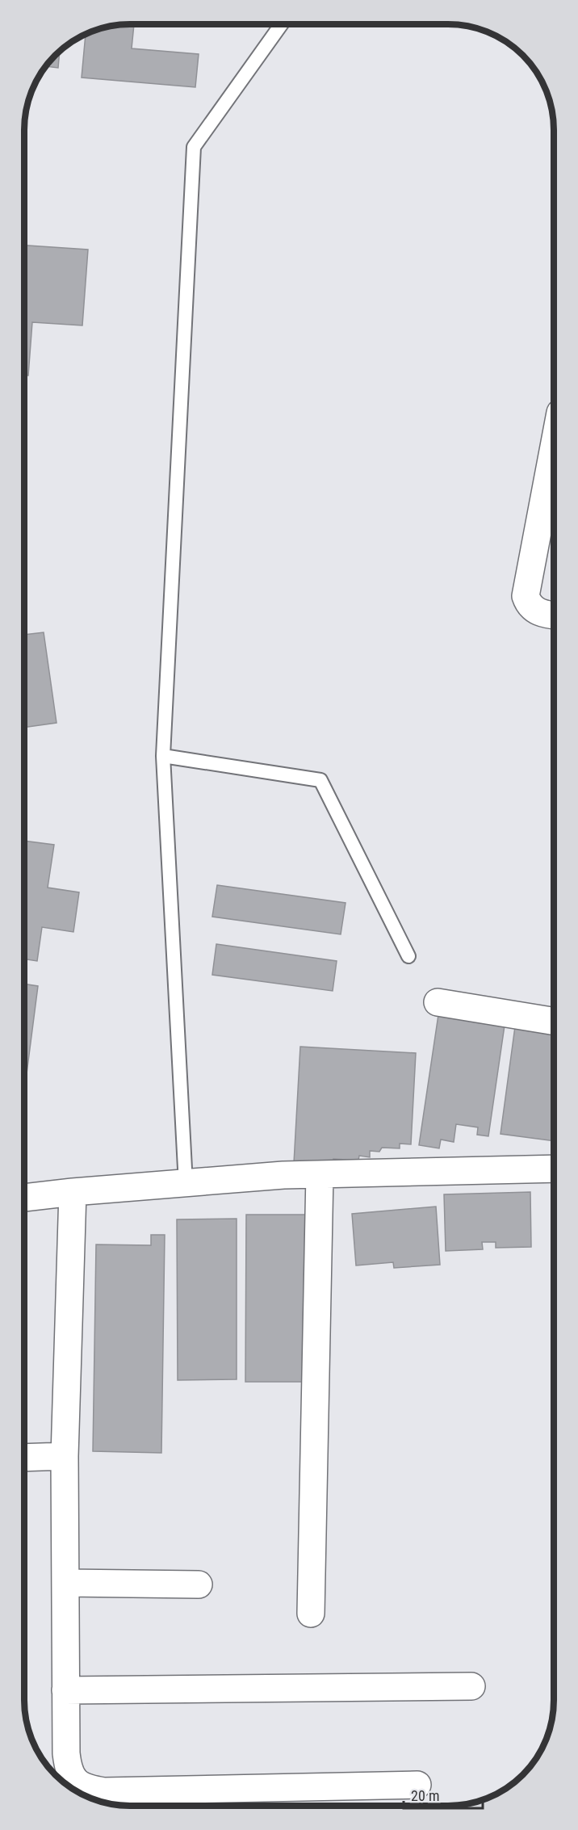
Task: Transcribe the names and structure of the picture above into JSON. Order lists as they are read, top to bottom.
{
  "scale_bar": "20 m"
}
